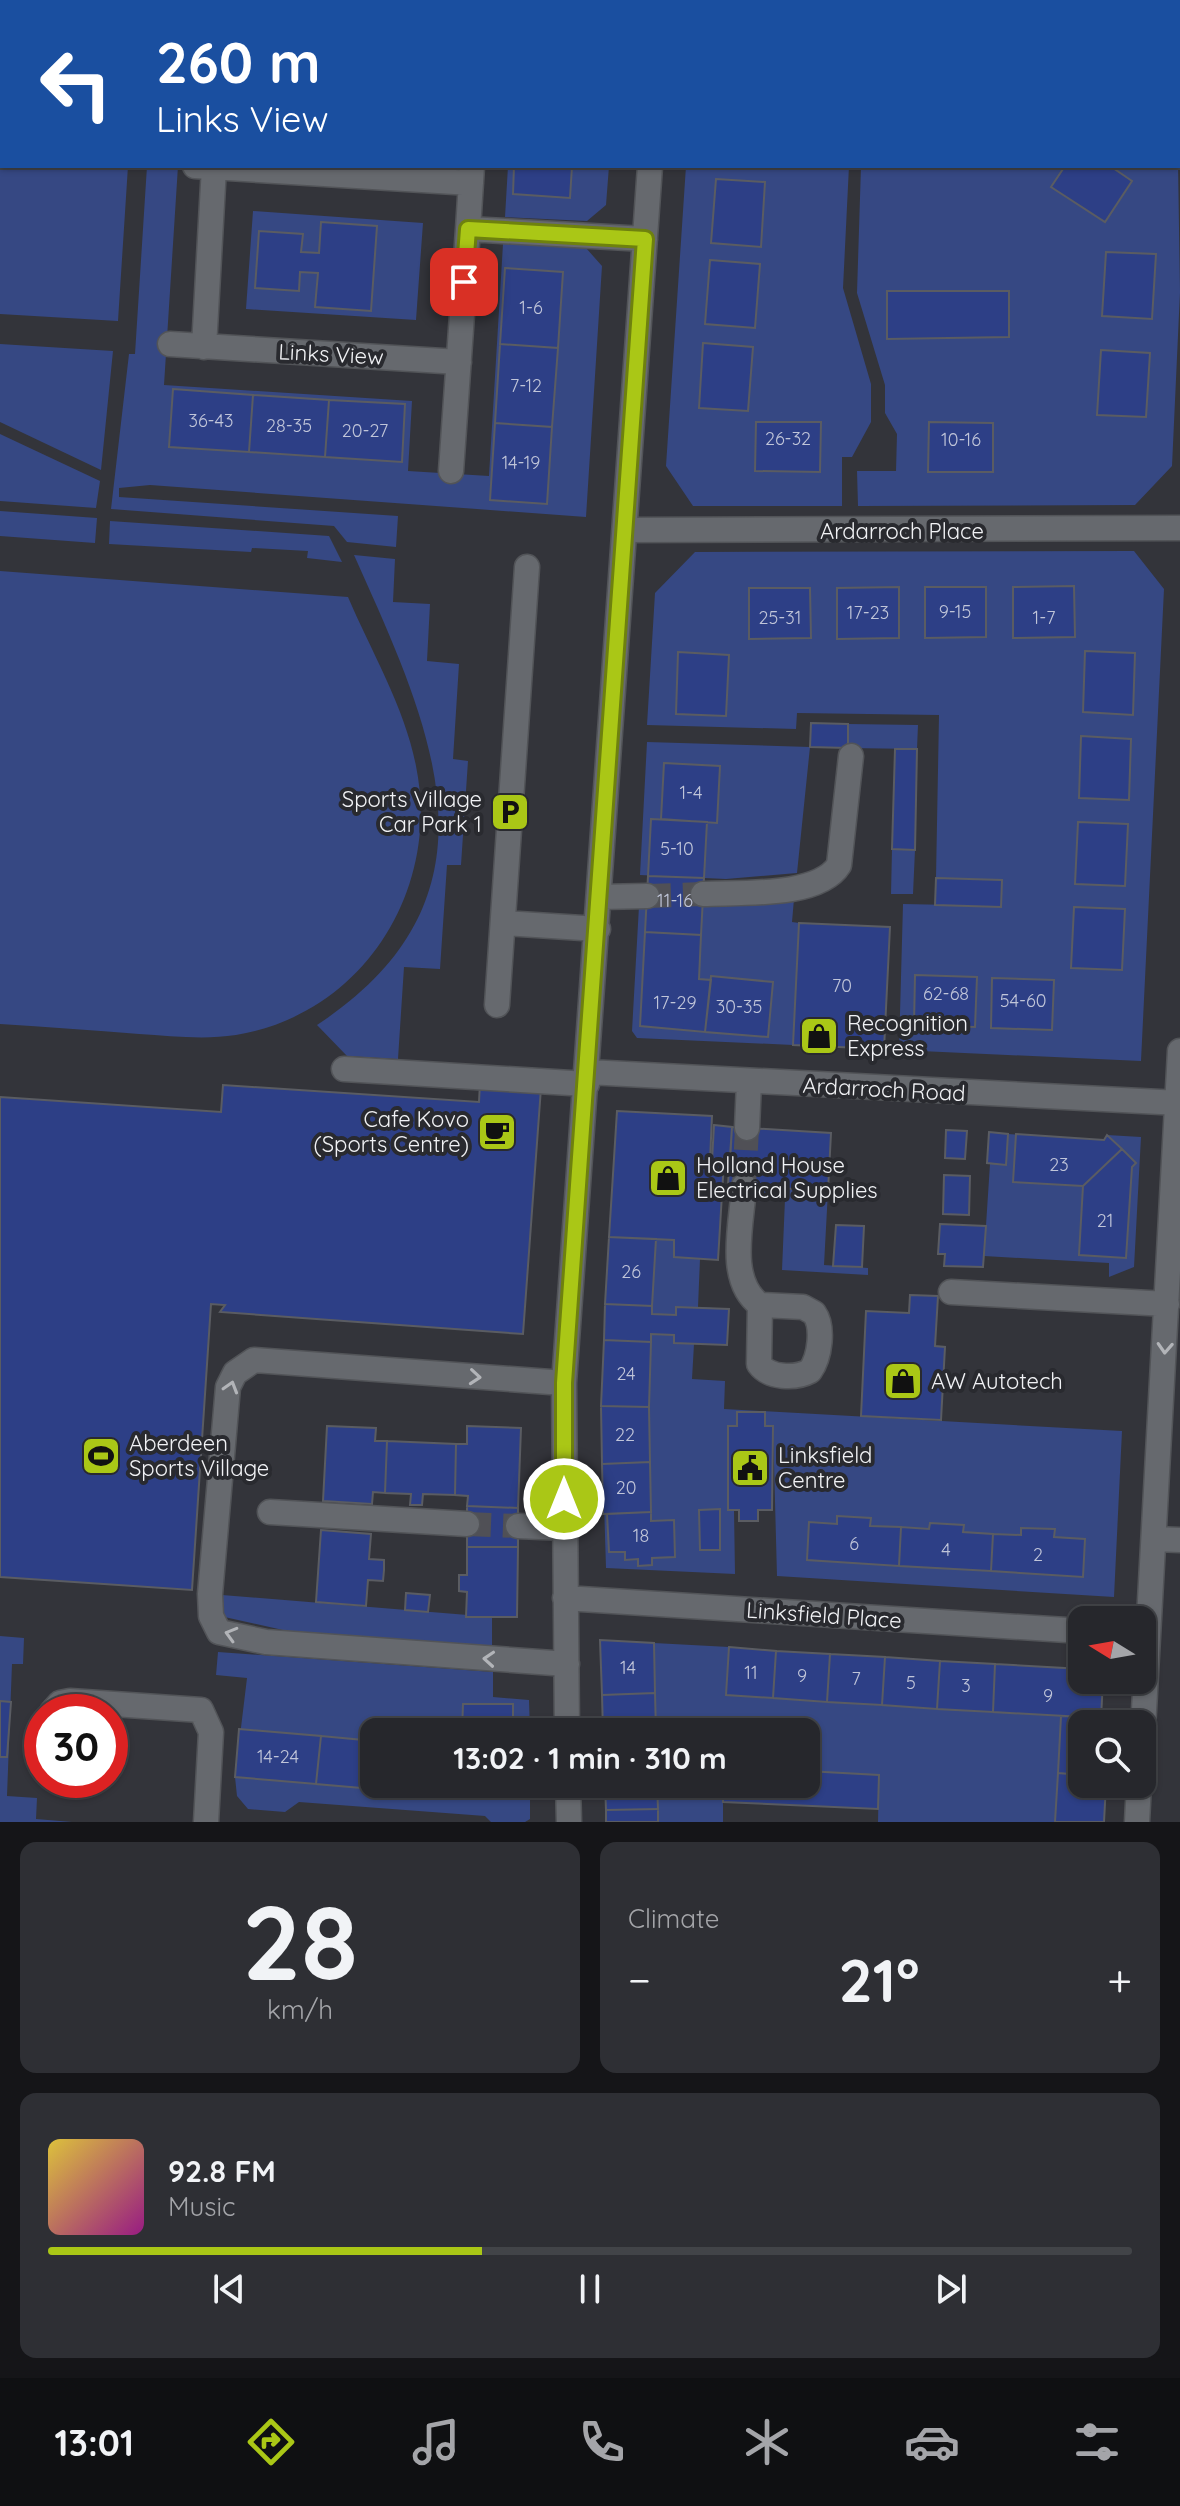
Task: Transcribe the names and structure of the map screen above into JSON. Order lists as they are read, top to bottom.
{
  "streets": {
    "street": [
      "Links View",
      "Ardarroch Place",
      "Ardarroch Road",
      "Linksfield Place"
    ]
  },
  "places": {
    "parking": ["Sports Village Car Park 1"],
    "shop": ["Recognition Express", "Holland House Electrical Supplies", "AW Autotech"],
    "cafe": ["Cafe Kovo (Sports Centre)"],
    "sports": ["Aberdeen Sports Village"],
    "public building": ["Linksfield Centre"]
  },
  "house_numbers": [
    "1-6",
    "7-12",
    "36-43",
    "28-35",
    "20-27",
    "26-32",
    "10-16",
    "14-19",
    "9-15",
    "17-23",
    "25-31",
    "1-7",
    "1-4",
    "5-10",
    "11-16",
    "70",
    "62-68",
    "54-60",
    "17-29",
    "30-35",
    "23",
    "21",
    "26",
    "24",
    "22",
    "20",
    "18",
    "6",
    "4",
    "2",
    "14",
    "11",
    "9",
    "7",
    "5",
    "3",
    "9",
    "14-24"
  ],
  "north": "left",
  "page": {
    "turn": ["260 m", "Links View"],
    "limit": "30",
    "trip": "13:02 · 1 min · 310 m",
    "tile": [
      ["28", "km/h"],
      "Climate"
    ],
    "heat": ["−", "21°", "+"],
    "song": ["92.8 FM", "Music"],
    "tabs": "13:01"
  }
}
